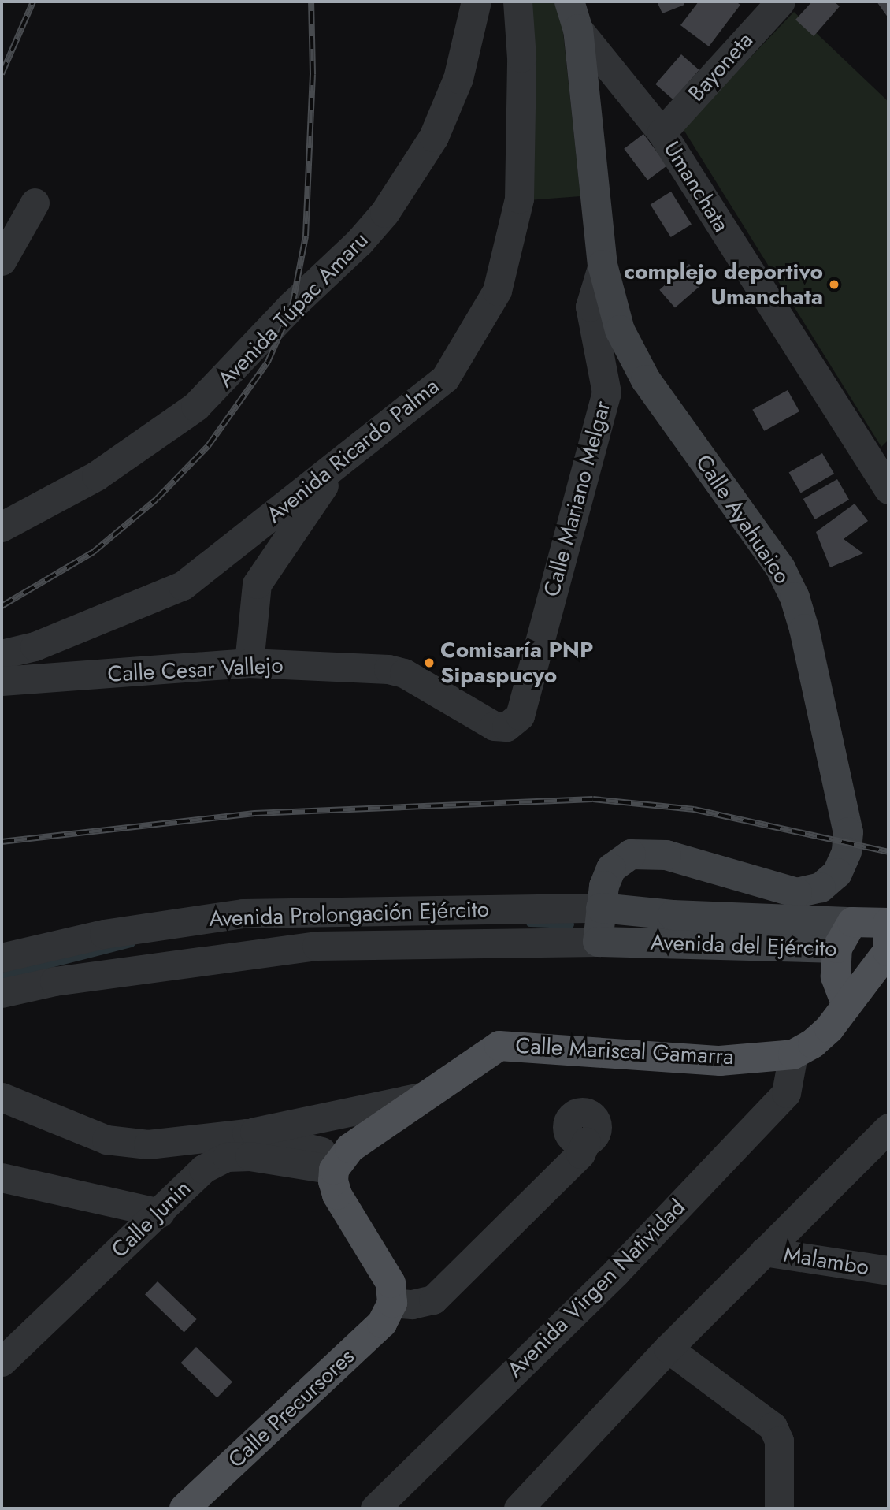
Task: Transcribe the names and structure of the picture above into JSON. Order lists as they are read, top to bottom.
{
  "streets": {
    "main road": [
      "Calle Ayahuaico",
      "Avenida del Ejército",
      "Calle Mariscal Gamarra",
      "Calle Precursores"
    ],
    "street": [
      "Bayoneta",
      "Umanchata",
      "Avenida Túpac Amaru",
      "Avenida Ricardo Palma",
      "Calle Mariano Melgar",
      "Calle Cesar Vallejo",
      "Avenida Prolongación Ejército",
      "Calle Junin",
      "Malambo",
      "Avenida Virgen Natividad"
    ]
  },
  "crossings": [
    ["Bayoneta", "Umanchata"],
    ["Umanchata", "Calle Ayahuaico"],
    ["Calle Mariano Melgar", "Calle Ayahuaico"],
    ["Calle Mariano Melgar", "Calle Cesar Vallejo"],
    ["Calle Ayahuaico", "Avenida Prolongación Ejército"],
    ["Calle Ayahuaico", "Avenida del Ejército"],
    ["Avenida Prolongación Ejército", "Avenida del Ejército"],
    ["Calle Mariscal Gamarra", "Calle Junin"],
    ["Calle Mariscal Gamarra", "Avenida Virgen Natividad"]
  ],
  "places": ["complejo deportivo Umanchata", "Comisaría PNP Sipaspucyo"]
}
